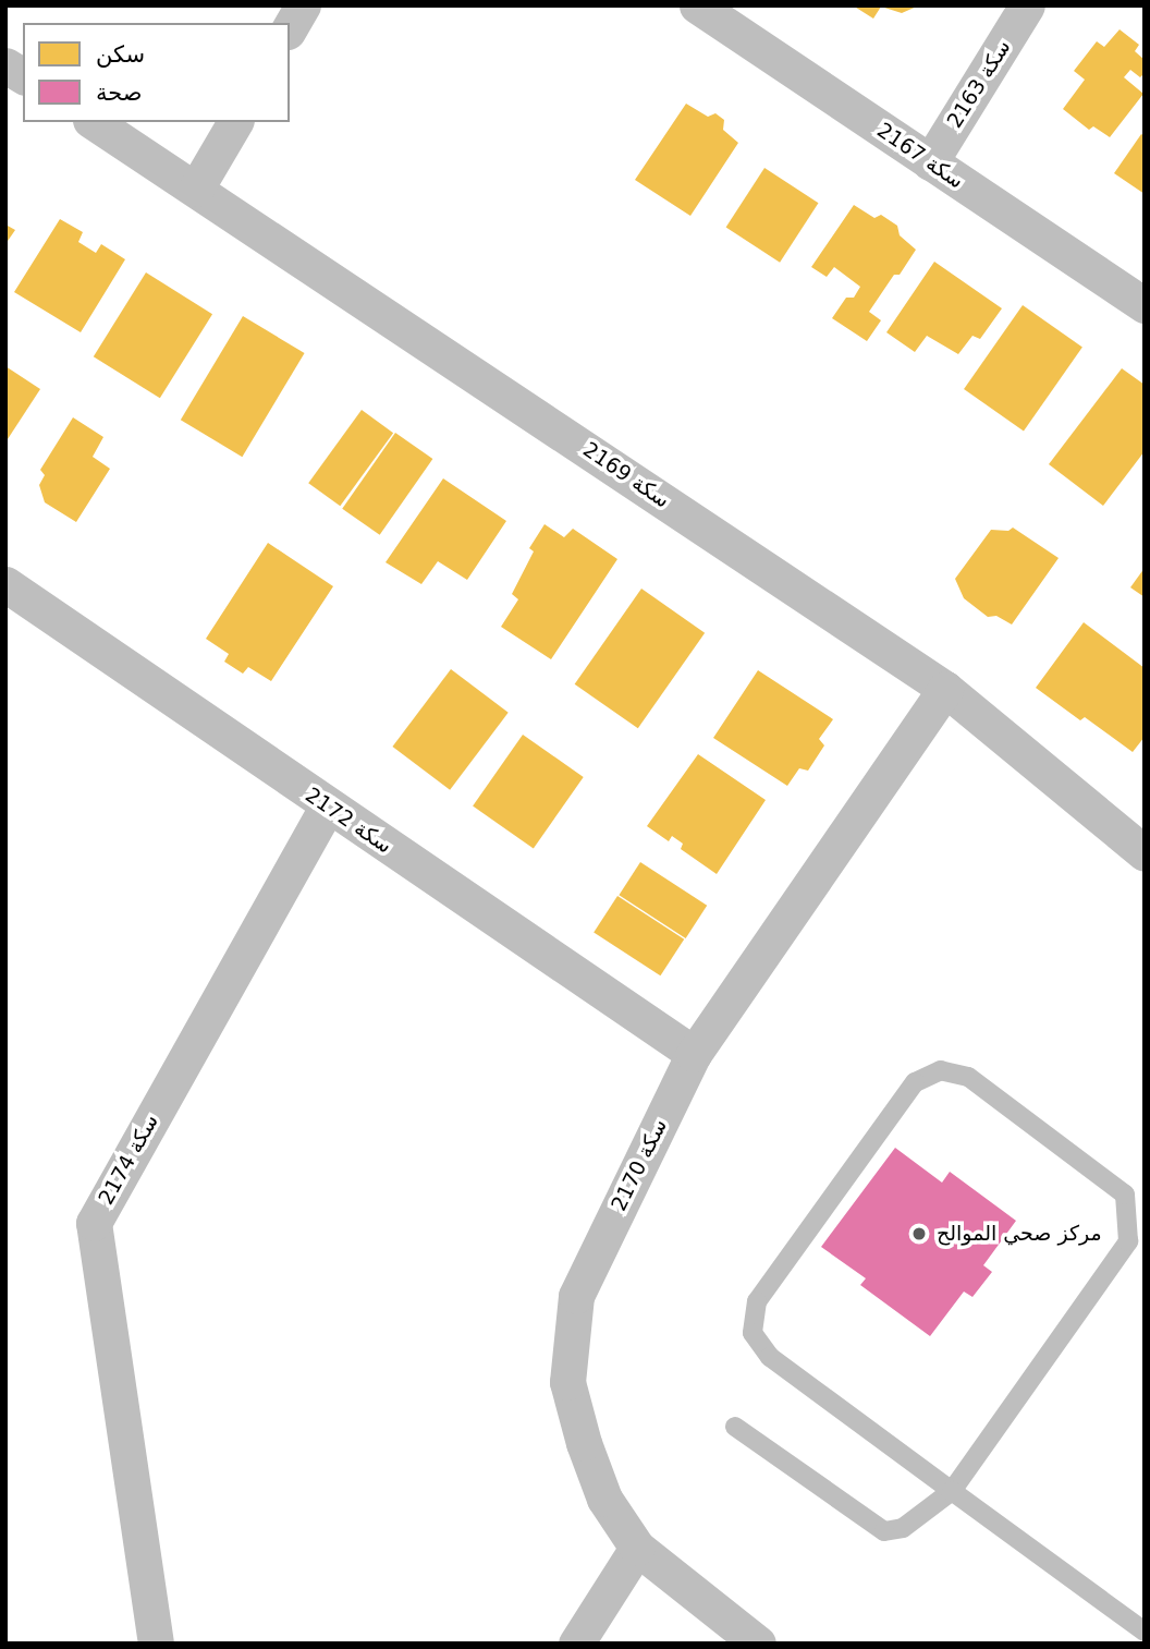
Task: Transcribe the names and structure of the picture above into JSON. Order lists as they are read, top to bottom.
{
  "streets": {
    "street": [
      "سكة 2163",
      "سكة 2167",
      "سكة 2169",
      "سكة 2172",
      "سكة 2174",
      "سكة 2170"
    ]
  },
  "crossings": [
    ["سكة 2163", "سكة 2167"],
    ["سكة 2169", "سكة 2170"],
    ["سكة 2172", "سكة 2174"],
    ["سكة 2172", "سكة 2170"]
  ],
  "places": ["مركز صحي الموالح"],
  "legend": ["سكن", "صحة"]
}
